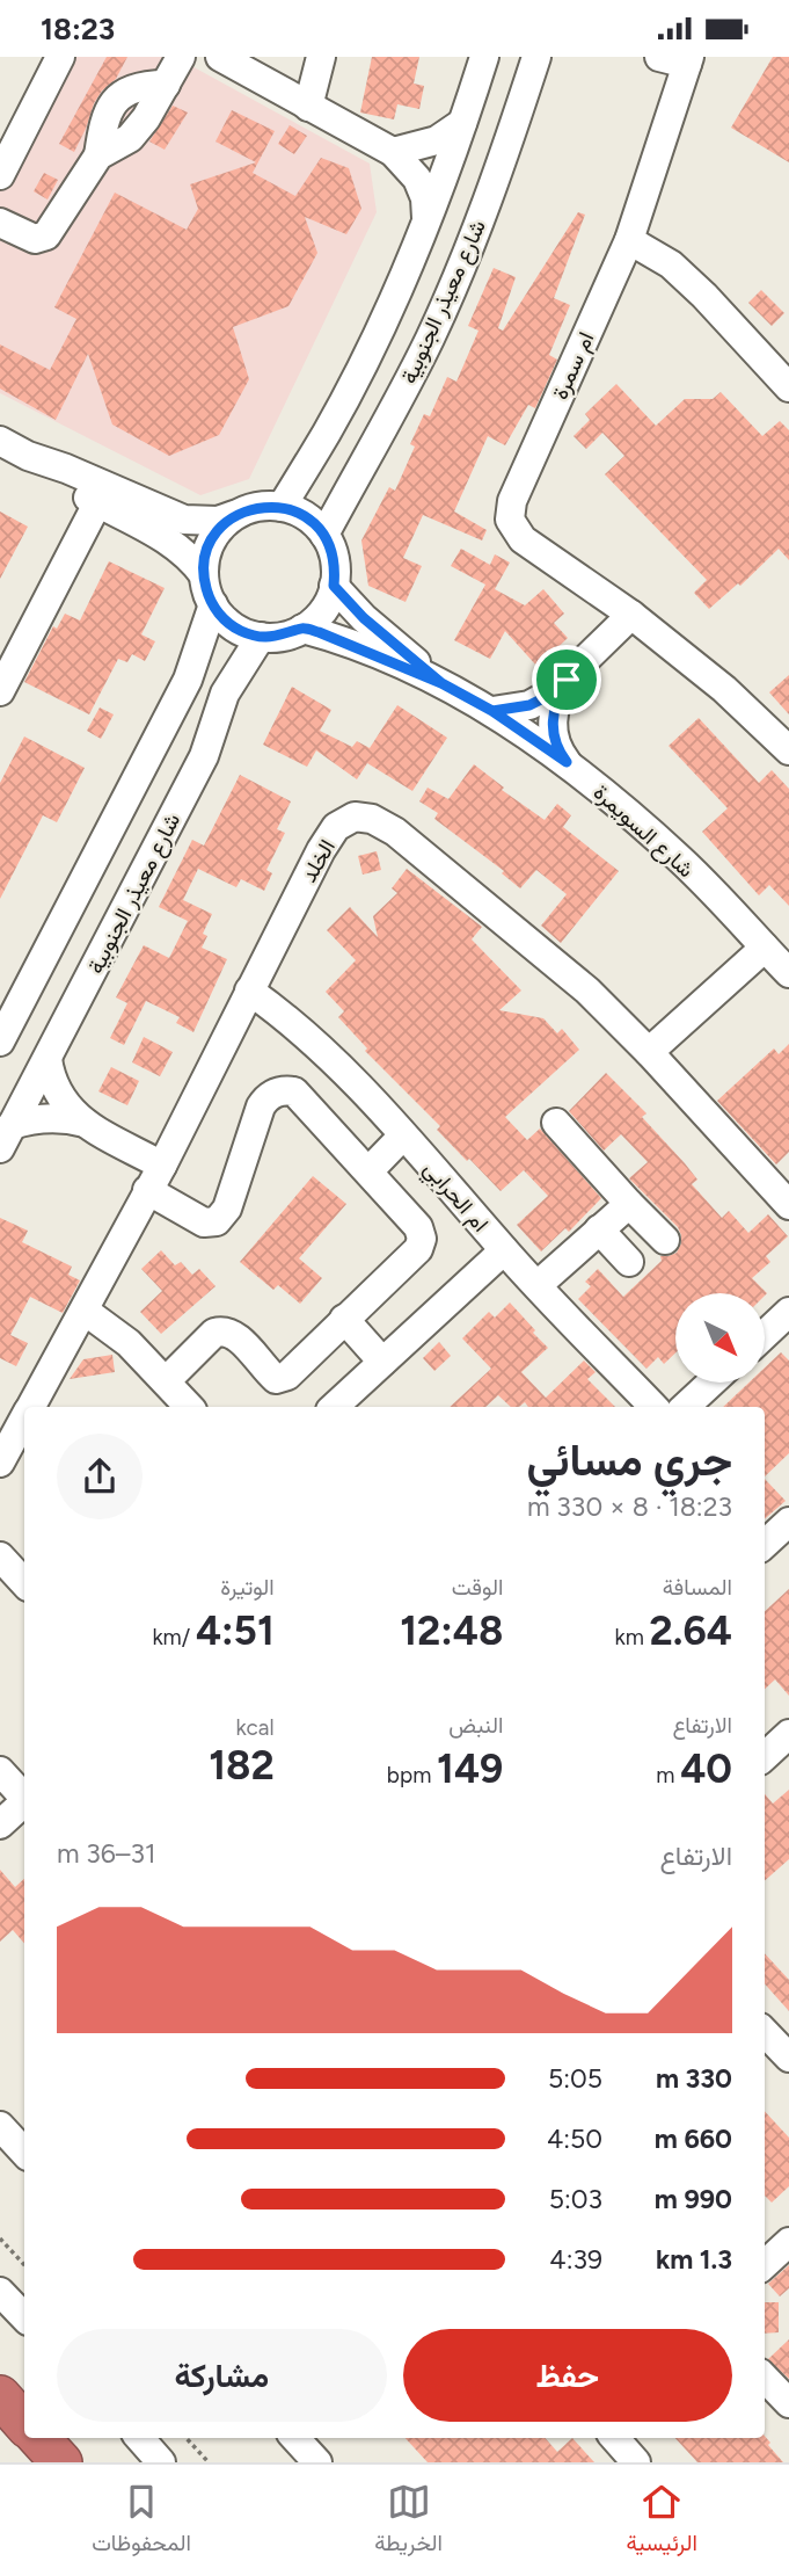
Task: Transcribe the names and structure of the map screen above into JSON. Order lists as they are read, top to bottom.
{
  "streets": {
    "street": [
      "شارع معيذر الجنوبية",
      "ام سمرة",
      "شارع السويمرة",
      "الخلد",
      "ام الحرابي"
    ]
  },
  "crossings": [
    ["شارع معيذر الجنوبية", "شارع السويمرة"],
    ["الخلد", "ام الحرابي"]
  ],
  "north": "bottom right",
  "page": {
    "status": "18:23",
    "heading": ["جري مسائي", "18:23 · 8 × 330 m"],
    "stats": [
      ["المسافة", "2.64 km"],
      ["الوقت", "12:48"],
      ["الوتيرة", "4:51 /km"],
      ["الارتفاع", "40 m"],
      ["النبض", "149 bpm"],
      ["kcal", "182"]
    ],
    "chart": ["الارتفاع", "31–36 m"],
    "list": [
      {
        "name": "330 m",
        "note": "5:05"
      },
      {
        "name": "660 m",
        "note": "4:50"
      },
      {
        "name": "990 m",
        "note": "5:03"
      },
      {
        "name": "1.3 km",
        "note": "4:39"
      }
    ],
    "buttons": ["حفظ", "مشاركة"],
    "tabs": ["الرئيسية", "الخريطة", "المحفوظات"]
  }
}
